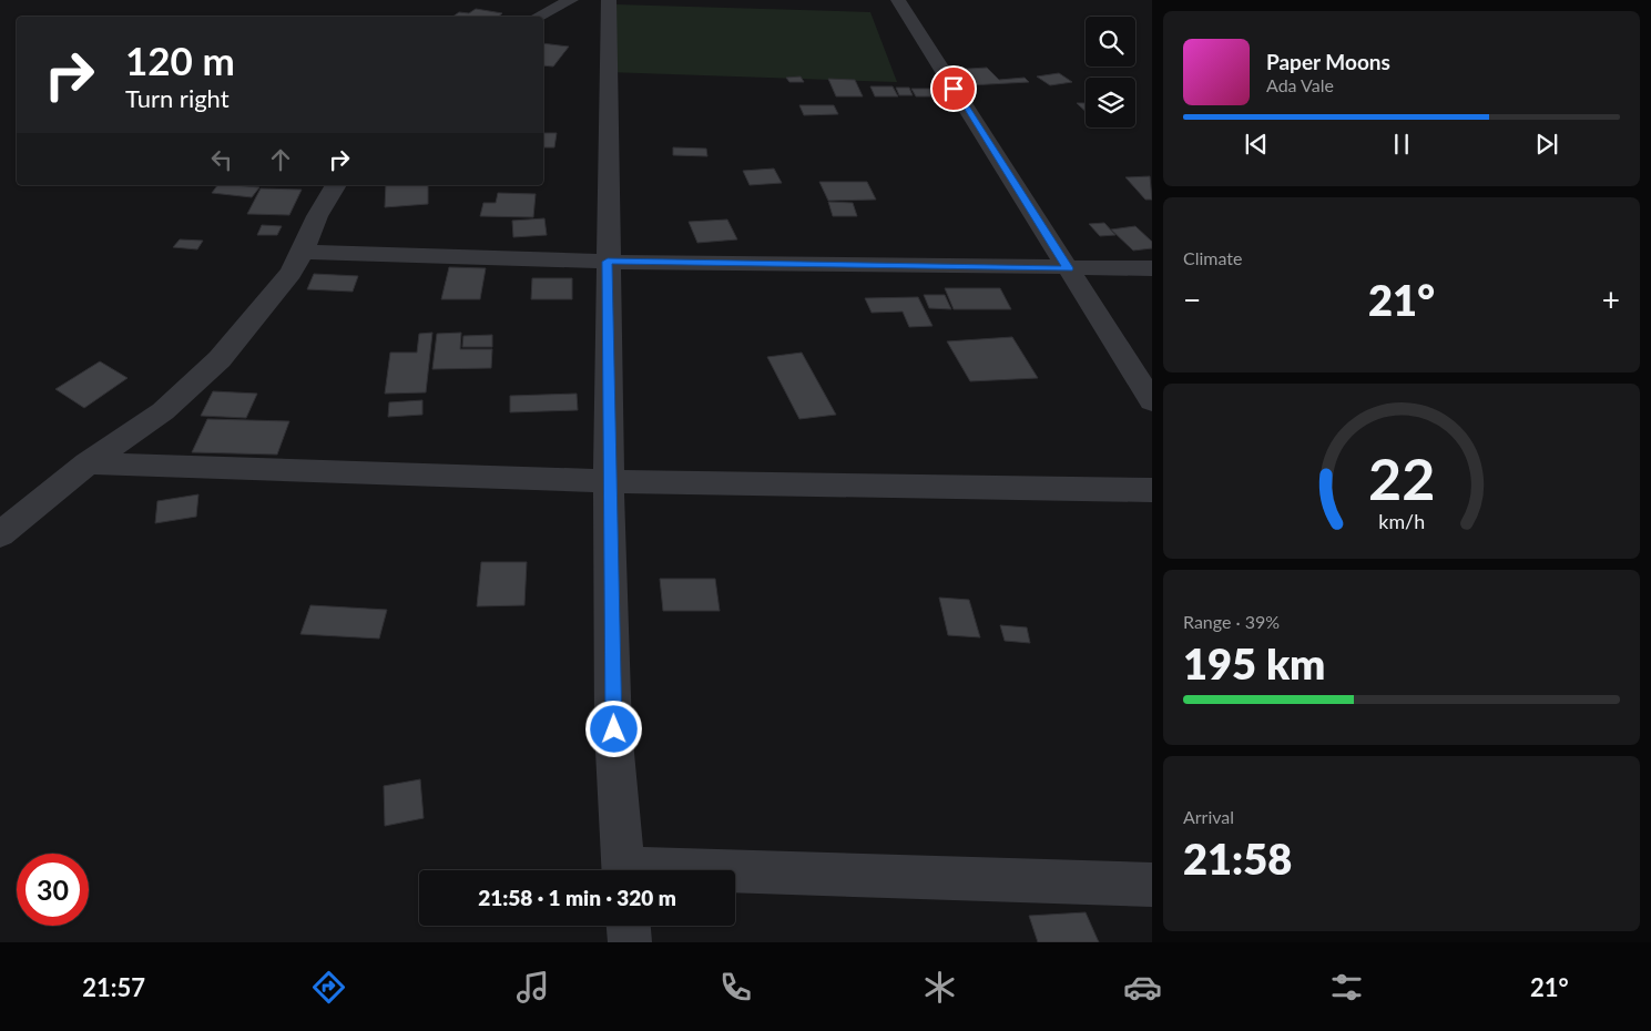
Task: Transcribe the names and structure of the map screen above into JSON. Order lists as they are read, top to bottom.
{
  "page": {
    "turn": ["120 m", "Turn right"],
    "song": ["Paper Moons", "Ada Vale"],
    "tile": [
      "Climate",
      ["Range · 39%", "195 km"],
      ["Arrival", "21:58"]
    ],
    "heat": ["−", "21°", "+"],
    "limit": "30",
    "trip": "21:58 · 1 min · 320 m",
    "tabs": ["21:57", "21°"],
    "gauge": ["22", "km/h"]
  }
}
